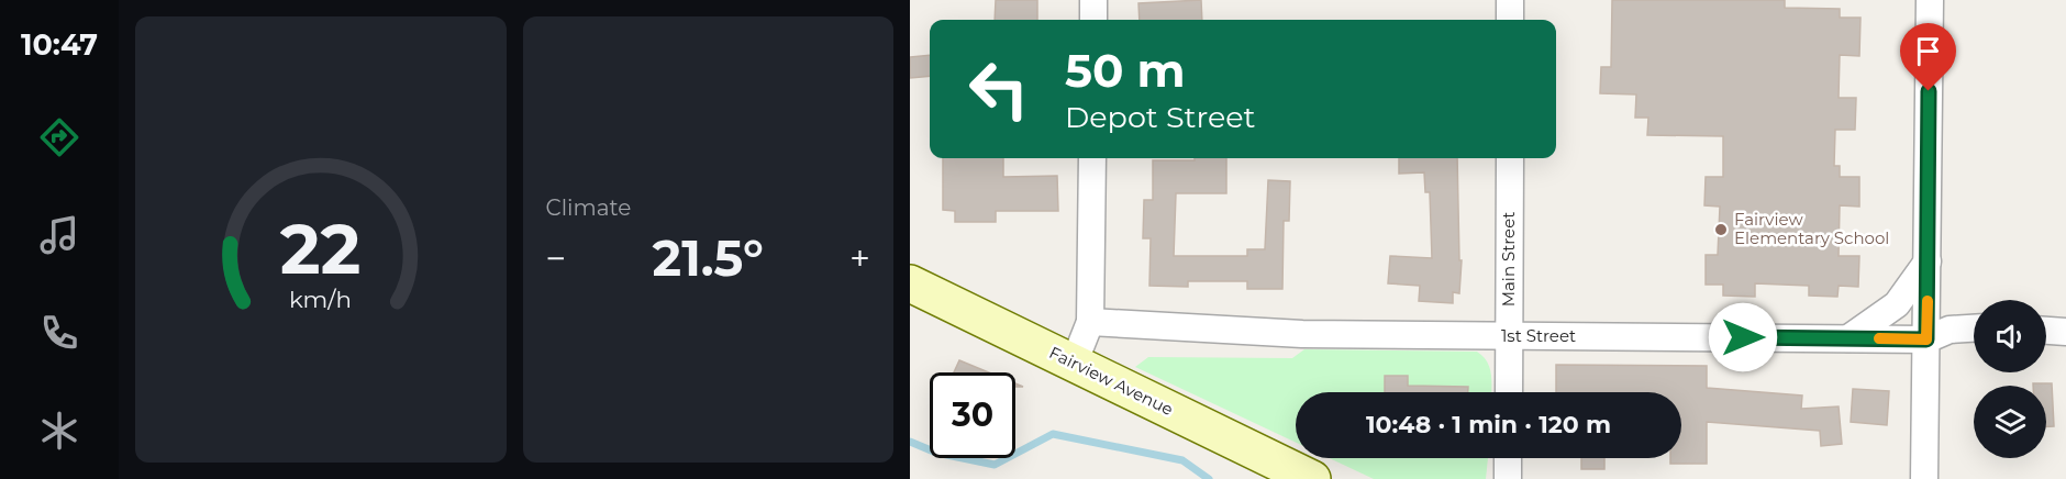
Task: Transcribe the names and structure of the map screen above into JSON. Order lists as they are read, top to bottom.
{
  "streets": {
    "main road": ["Fairview Avenue"],
    "street": ["Main Street", "1st Street"]
  },
  "crossings": [
    ["Main Street", "1st Street"]
  ],
  "places": ["Fairview Elementary School"],
  "page": {
    "tabs": "10:47",
    "tile": "Climate",
    "turn": ["50 m", "Depot Street"],
    "heat": ["−", "21.5°", "+"],
    "limit": "30",
    "trip": "10:48 · 1 min · 120 m",
    "gauge": ["22", "km/h"]
  }
}
